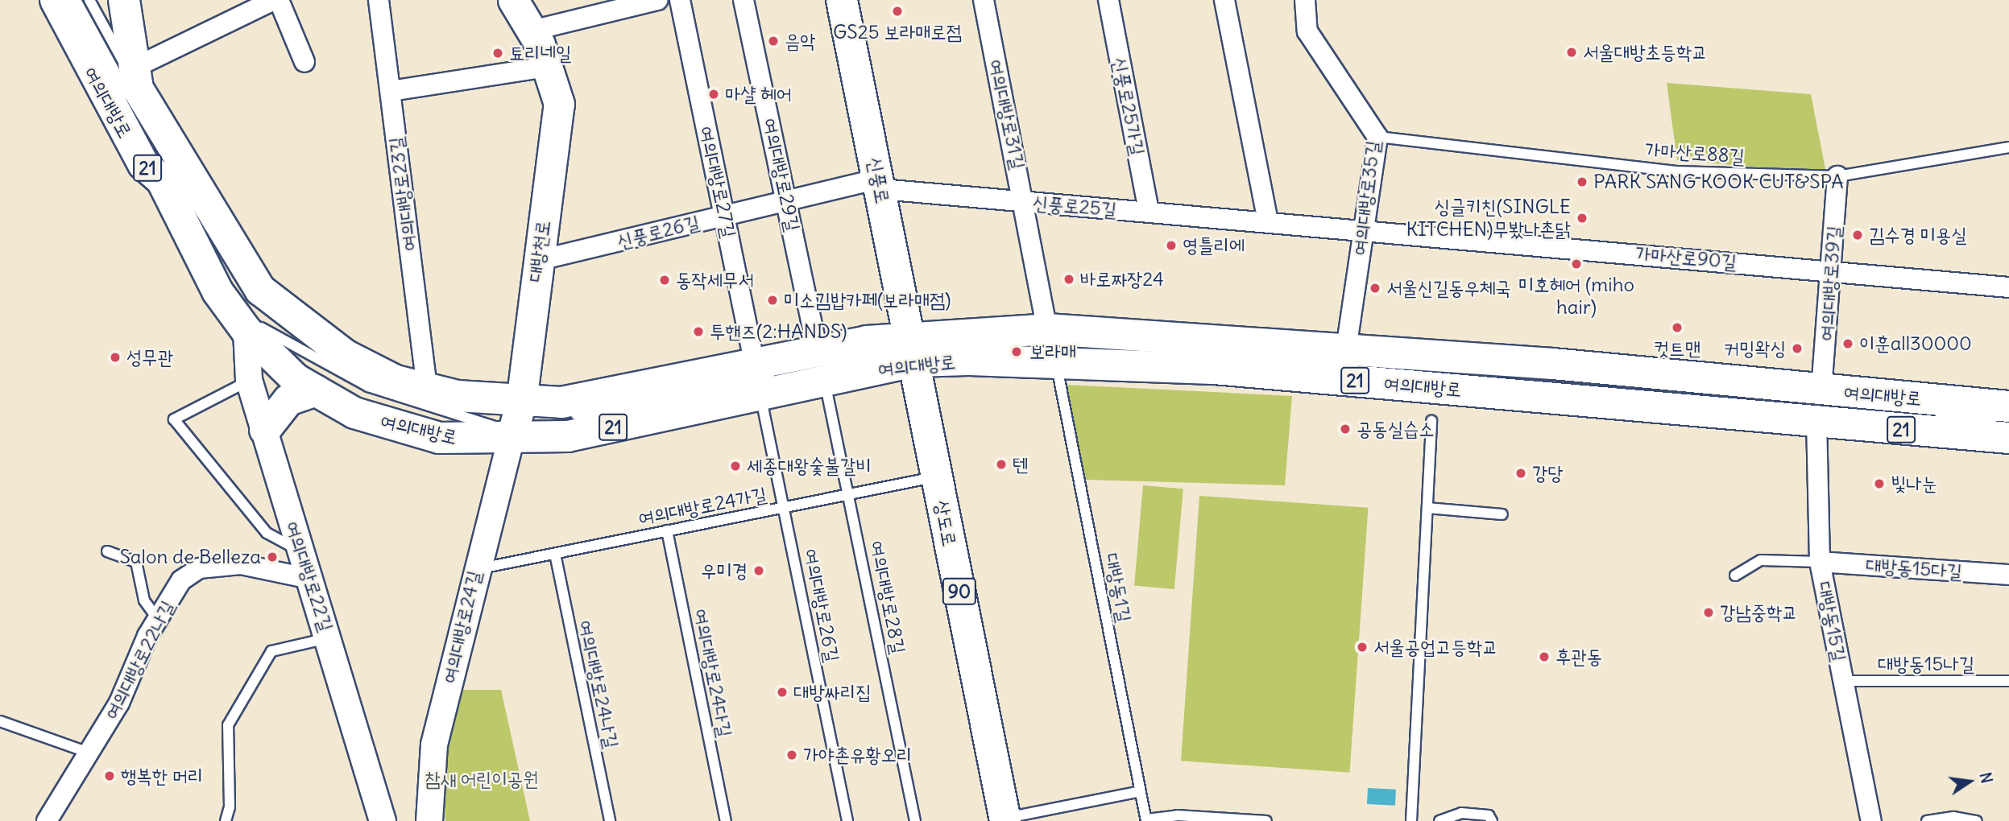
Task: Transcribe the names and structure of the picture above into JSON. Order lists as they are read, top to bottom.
{
  "streets": {
    "main road": [
      "여의대방로",
      "21",
      "신풍로",
      "대방천로",
      "상도로",
      "90"
    ],
    "street": [
      "신풍로25가길",
      "여의대방로31길",
      "여의대방로29길",
      "여의대방로27길",
      "여의대방로23길",
      "여의대방로35길",
      "신풍로25길",
      "신풍로26길",
      "가마산로90길",
      "여의대방로39길",
      "대방동15다길",
      "여의대방로22길",
      "대방동15길",
      "여의대방로24길",
      "여의대방로22나길"
    ],
    "lane": [
      "가마산로88길",
      "여의대방로24가길",
      "대방동1길",
      "여의대방로28길",
      "여의대방로26길",
      "대방동15나길",
      "여의대방로24다길",
      "여의대방로24나길"
    ]
  },
  "crossings": [
    ["여의대방로", "여의대방로31길"],
    ["여의대방로", "여의대방로29길"],
    ["여의대방로", "신풍로"],
    ["여의대방로", "여의대방로27길"],
    ["여의대방로", "여의대방로23길"],
    ["여의대방로", "여의대방로35길"],
    ["여의대방로", "대방천로"],
    ["여의대방로", "여의대방로39길"],
    ["여의대방로", "상도로"],
    ["여의대방로", "여의대방로22길"],
    ["여의대방로", "대방동1길"],
    ["여의대방로", "여의대방로28길"],
    ["여의대방로", "여의대방로26길"],
    ["여의대방로", "대방동15길"],
    ["여의대방로", "여의대방로24길"],
    ["신풍로25가길", "신풍로25길"],
    ["여의대방로31길", "신풍로25길"],
    ["가마산로88길", "여의대방로35길"],
    ["가마산로88길", "여의대방로39길"],
    ["여의대방로29길", "신풍로26길"],
    ["여의대방로29길", "여의대방로28길"],
    ["신풍로", "신풍로25길"],
    ["신풍로", "신풍로26길"],
    ["신풍로", "상도로"],
    ["여의대방로27길", "신풍로26길"],
    ["여의대방로27길", "여의대방로26길"],
    ["여의대방로35길", "신풍로25길"],
    ["여의대방로35길", "가마산로90길"],
    ["신풍로25길", "신풍로26길"],
    ["신풍로25길", "가마산로90길"],
    ["신풍로26길", "대방천로"],
    ["대방천로", "여의대방로24길"],
    ["가마산로90길", "여의대방로39길"],
    ["여의대방로39길", "대방동15길"],
    ["여의대방로24가길", "상도로"],
    ["여의대방로24가길", "여의대방로28길"],
    ["여의대방로24가길", "여의대방로26길"],
    ["여의대방로24가길", "여의대방로24길"],
    ["여의대방로24가길", "여의대방로24다길"],
    ["여의대방로24가길", "여의대방로24나길"],
    ["상도로", "대방동1길"],
    ["대방동15다길", "대방동15길"],
    ["여의대방로22길", "여의대방로22나길"],
    ["대방동15길", "대방동15나길"]
  ],
  "parks": ["참새 어린이공원"],
  "places": [
    "GS25 보라매로점",
    "음악",
    "서울대방초등학교",
    "툐리네일",
    "마샬 헤어",
    "PARK SANG KOOK CUT&SPA",
    "싱글키친(SINGLE KITCHEN)무봤나촌닭",
    "김수경 미용실",
    "영틀리에",
    "미호헤어 (miho hair)",
    "바로짜장24",
    "동작세무서",
    "서울신길동우체국",
    "미소김밥카페(보라매점)",
    "컷트맨",
    "투핸즈(2:HANDS)",
    "이훈all30000",
    "커밍왁싱",
    "보라매",
    "성무관",
    "공동실습소",
    "텐",
    "세종대왕숯불갈비",
    "강당",
    "빛나눈",
    "Salon de Belleza",
    "우미경",
    "강남중학교",
    "서울공업고등학교",
    "후관동",
    "대방싸리집",
    "가야촌유황오리",
    "행복한 머리"
  ],
  "north": "right"
}
